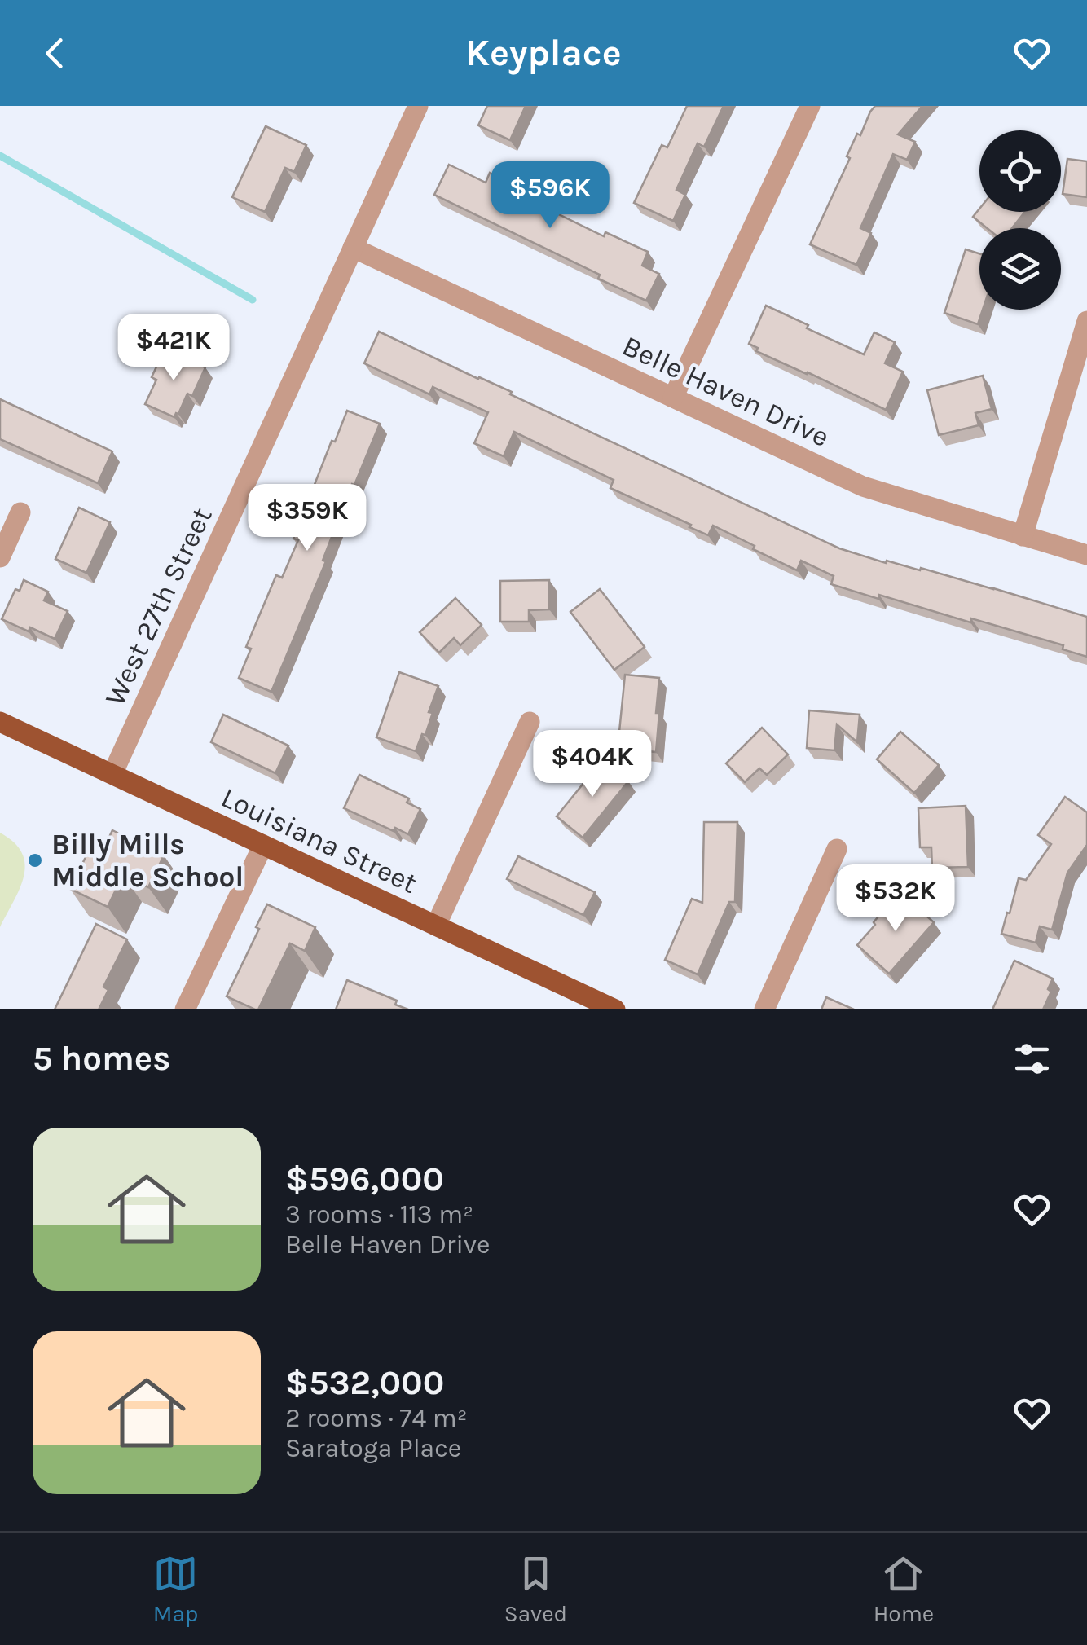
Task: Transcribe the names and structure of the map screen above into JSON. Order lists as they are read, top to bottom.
{
  "streets": {
    "main road": ["Louisiana Street"],
    "street": ["Belle Haven Drive", "West 27th Street"]
  },
  "crossings": [
    ["Belle Haven Drive", "West 27th Street"],
    ["West 27th Street", "Louisiana Street"]
  ],
  "places": ["Billy Mills Middle School"],
  "page": {
    "header": "Keyplace",
    "price": [
      "$596K",
      "$421K",
      "$359K",
      "$404K",
      "$532K"
    ],
    "heading": "5 homes",
    "list": [
      {
        "name": "$596,000",
        "note": "3 rooms · 113 m² · Belle Haven Drive"
      },
      {
        "name": "$532,000",
        "note": "2 rooms · 74 m² · Saratoga Place"
      }
    ],
    "tabs": ["Map", "Saved", "Home"]
  }
}
